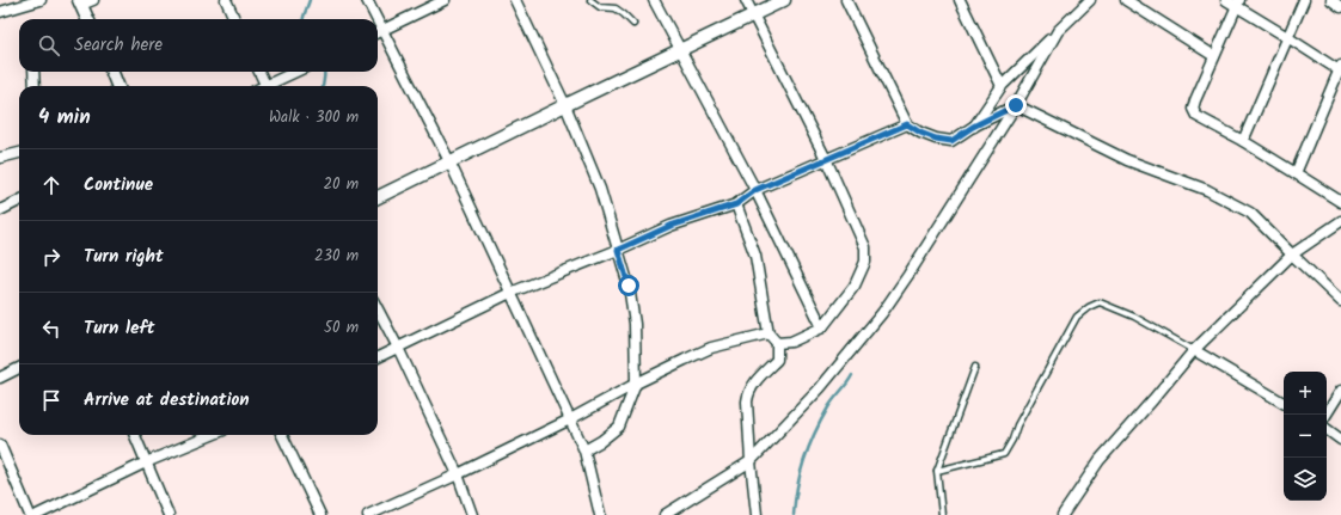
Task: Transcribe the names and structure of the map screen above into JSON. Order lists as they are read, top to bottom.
{
  "page": {
    "search": "Search here",
    "heading": ["4 min", "Walk · 300 m"],
    "list": [
      ["Continue", "20 m"],
      ["Turn right", "230 m"],
      ["Turn left", "50 m"],
      "Arrive at destination"
    ],
    "map_buttons": ["+", "−"]
  }
}
